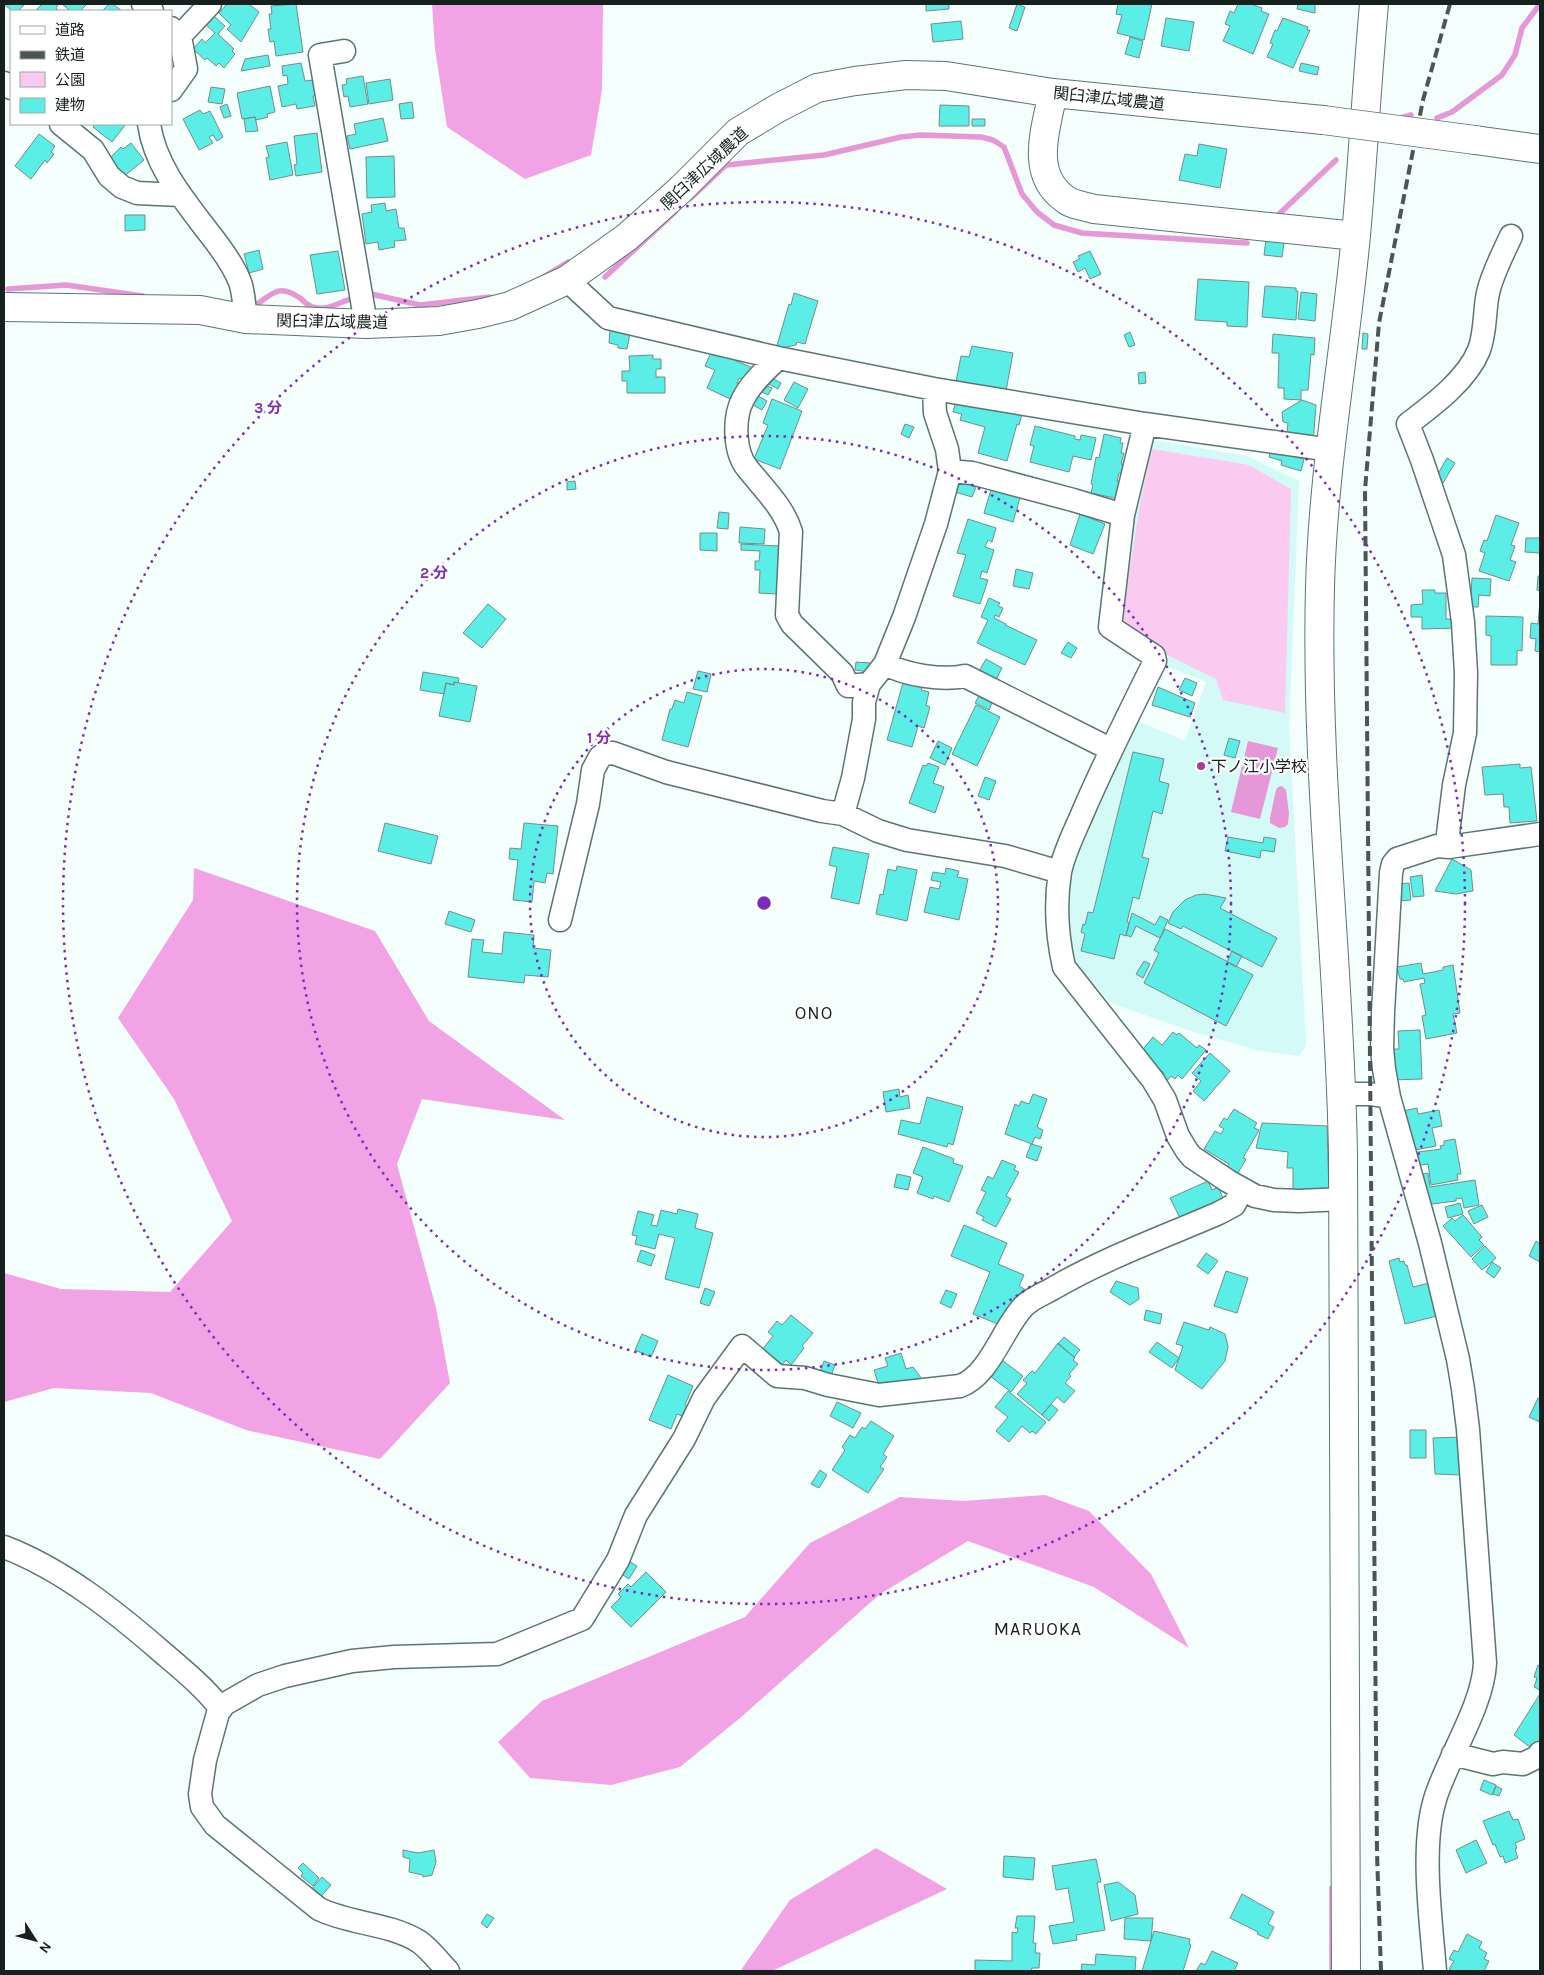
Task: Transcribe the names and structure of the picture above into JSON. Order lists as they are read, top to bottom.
{
  "streets": {
    "street": ["関臼津広域農道"]
  },
  "districts": ["ONO", "MARUOKA"],
  "places": ["下ノ江小学校"],
  "legend": [
    "道路",
    "鉄道",
    "公園",
    "建物"
  ],
  "north": "bottom right",
  "rings": ["3 分", "2 分", "1 分"]
}
